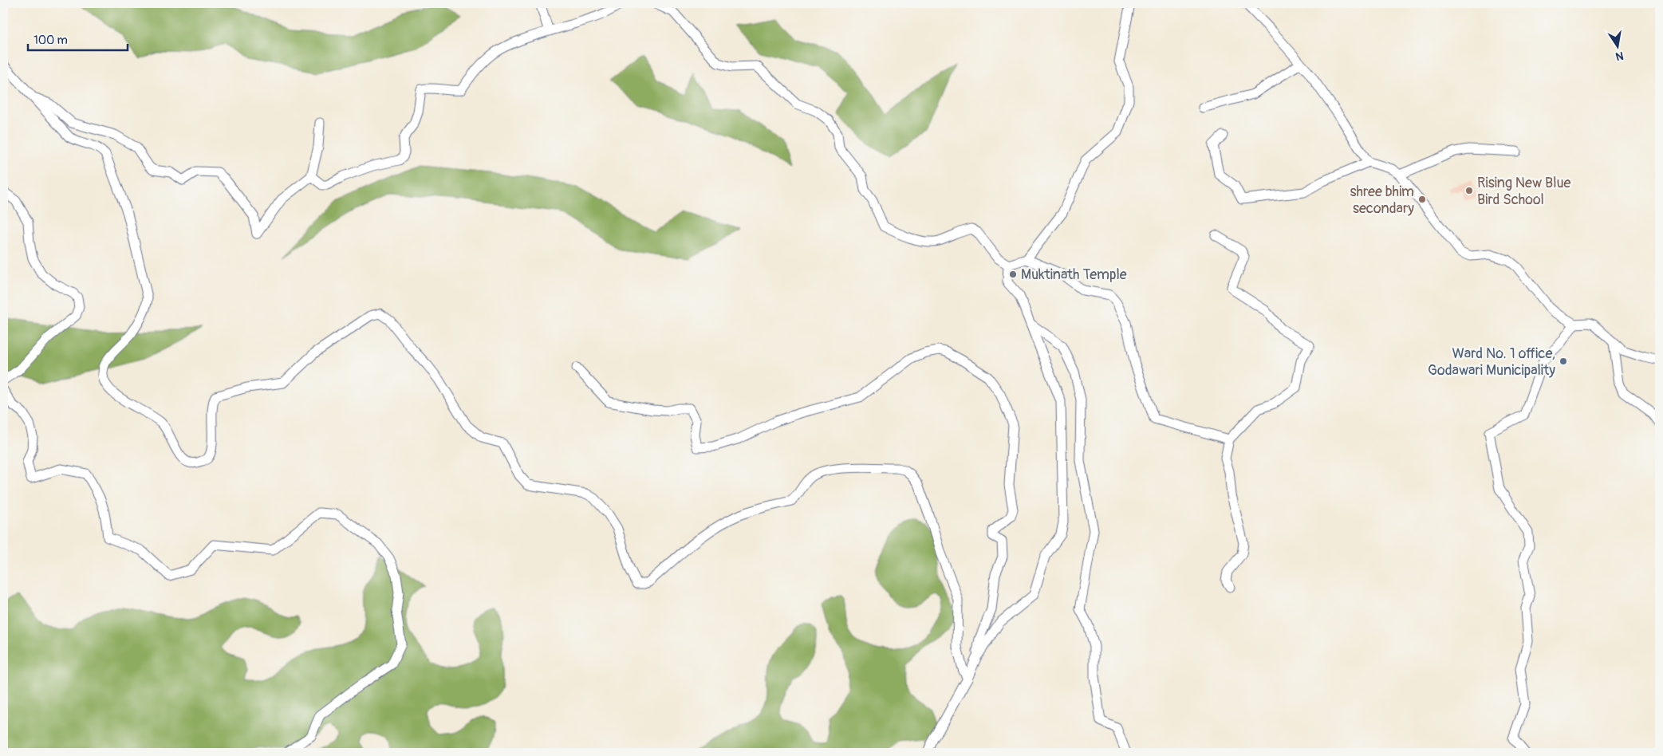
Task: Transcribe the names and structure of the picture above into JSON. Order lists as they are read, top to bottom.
{
  "places": [
    "Rising New Blue Bird School",
    "shree bhim secondary",
    "Muktinath Temple",
    "Ward No. 1 office, Godawari Municipality"
  ],
  "scale_bar": "100 m",
  "north": "bottom"
}
